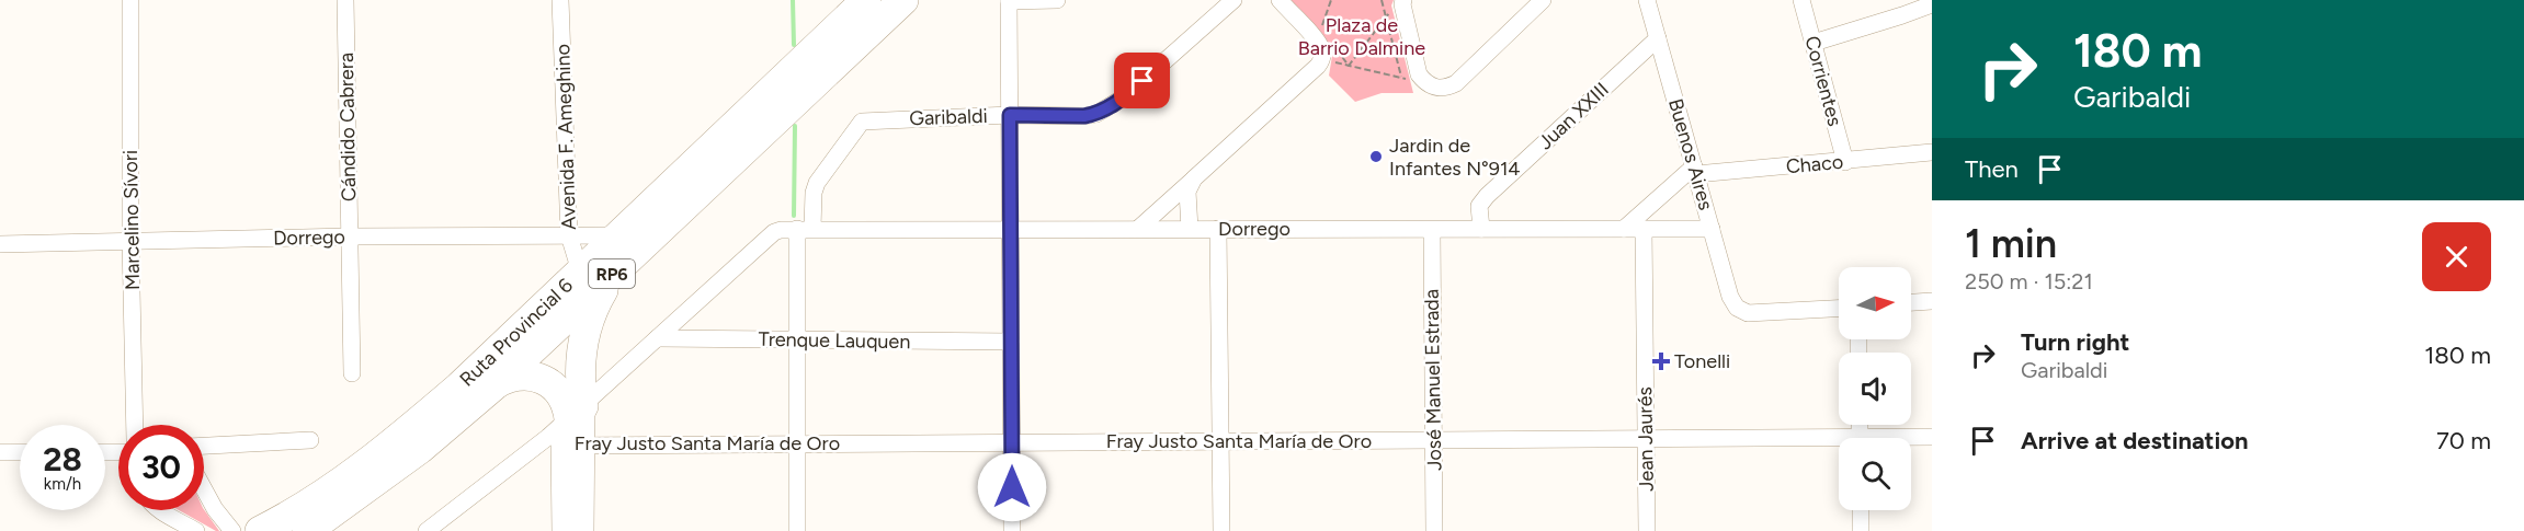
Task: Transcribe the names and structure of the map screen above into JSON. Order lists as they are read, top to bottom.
{
  "streets": {
    "highway": ["RP6", "Ruta Provincial 6"],
    "street": [
      "Corrientes",
      "Juan XXIII",
      "Garibaldi",
      "Cándido Cabrera",
      "Avenida F. Ameghino",
      "Buenos Aires",
      "Chaco",
      "Marcelino Sívori",
      "Dorrego",
      "Trenque Lauquen",
      "José Manuel Estrada",
      "Jean Jaurés",
      "Fray Justo Santa María de Oro"
    ]
  },
  "crossings": [
    ["Corrientes", "Chaco"],
    ["Juan XXIII", "Buenos Aires"],
    ["Juan XXIII", "Dorrego"],
    ["Garibaldi", "Dorrego"],
    ["Cándido Cabrera", "Dorrego"],
    ["Avenida F. Ameghino", "Dorrego"],
    ["Avenida F. Ameghino", "Ruta Provincial 6"],
    ["Buenos Aires", "Chaco"],
    ["Buenos Aires", "Dorrego"],
    ["Marcelino Sívori", "Dorrego"],
    ["Dorrego", "Ruta Provincial 6"],
    ["Dorrego", "José Manuel Estrada"],
    ["Dorrego", "Jean Jaurés"],
    ["José Manuel Estrada", "Fray Justo Santa María de Oro"],
    ["Jean Jaurés", "Fray Justo Santa María de Oro"]
  ],
  "parks": ["Plaza de Barrio Dalmine"],
  "places": {
    "other": ["Jardin de Infantes N°914"],
    "health": ["Tonelli"]
  },
  "north": "right",
  "page": {
    "turn": ["180 m", "Garibaldi"],
    "then": "Then",
    "heading": ["1 min", "250 m · 15:21"],
    "list": [
      {
        "name": "Turn right",
        "note": "Garibaldi",
        "value": "180 m"
      },
      {
        "name": "Arrive at destination",
        "value": "70 m"
      }
    ],
    "speed": "28 km/h",
    "limit": "30"
  }
}
